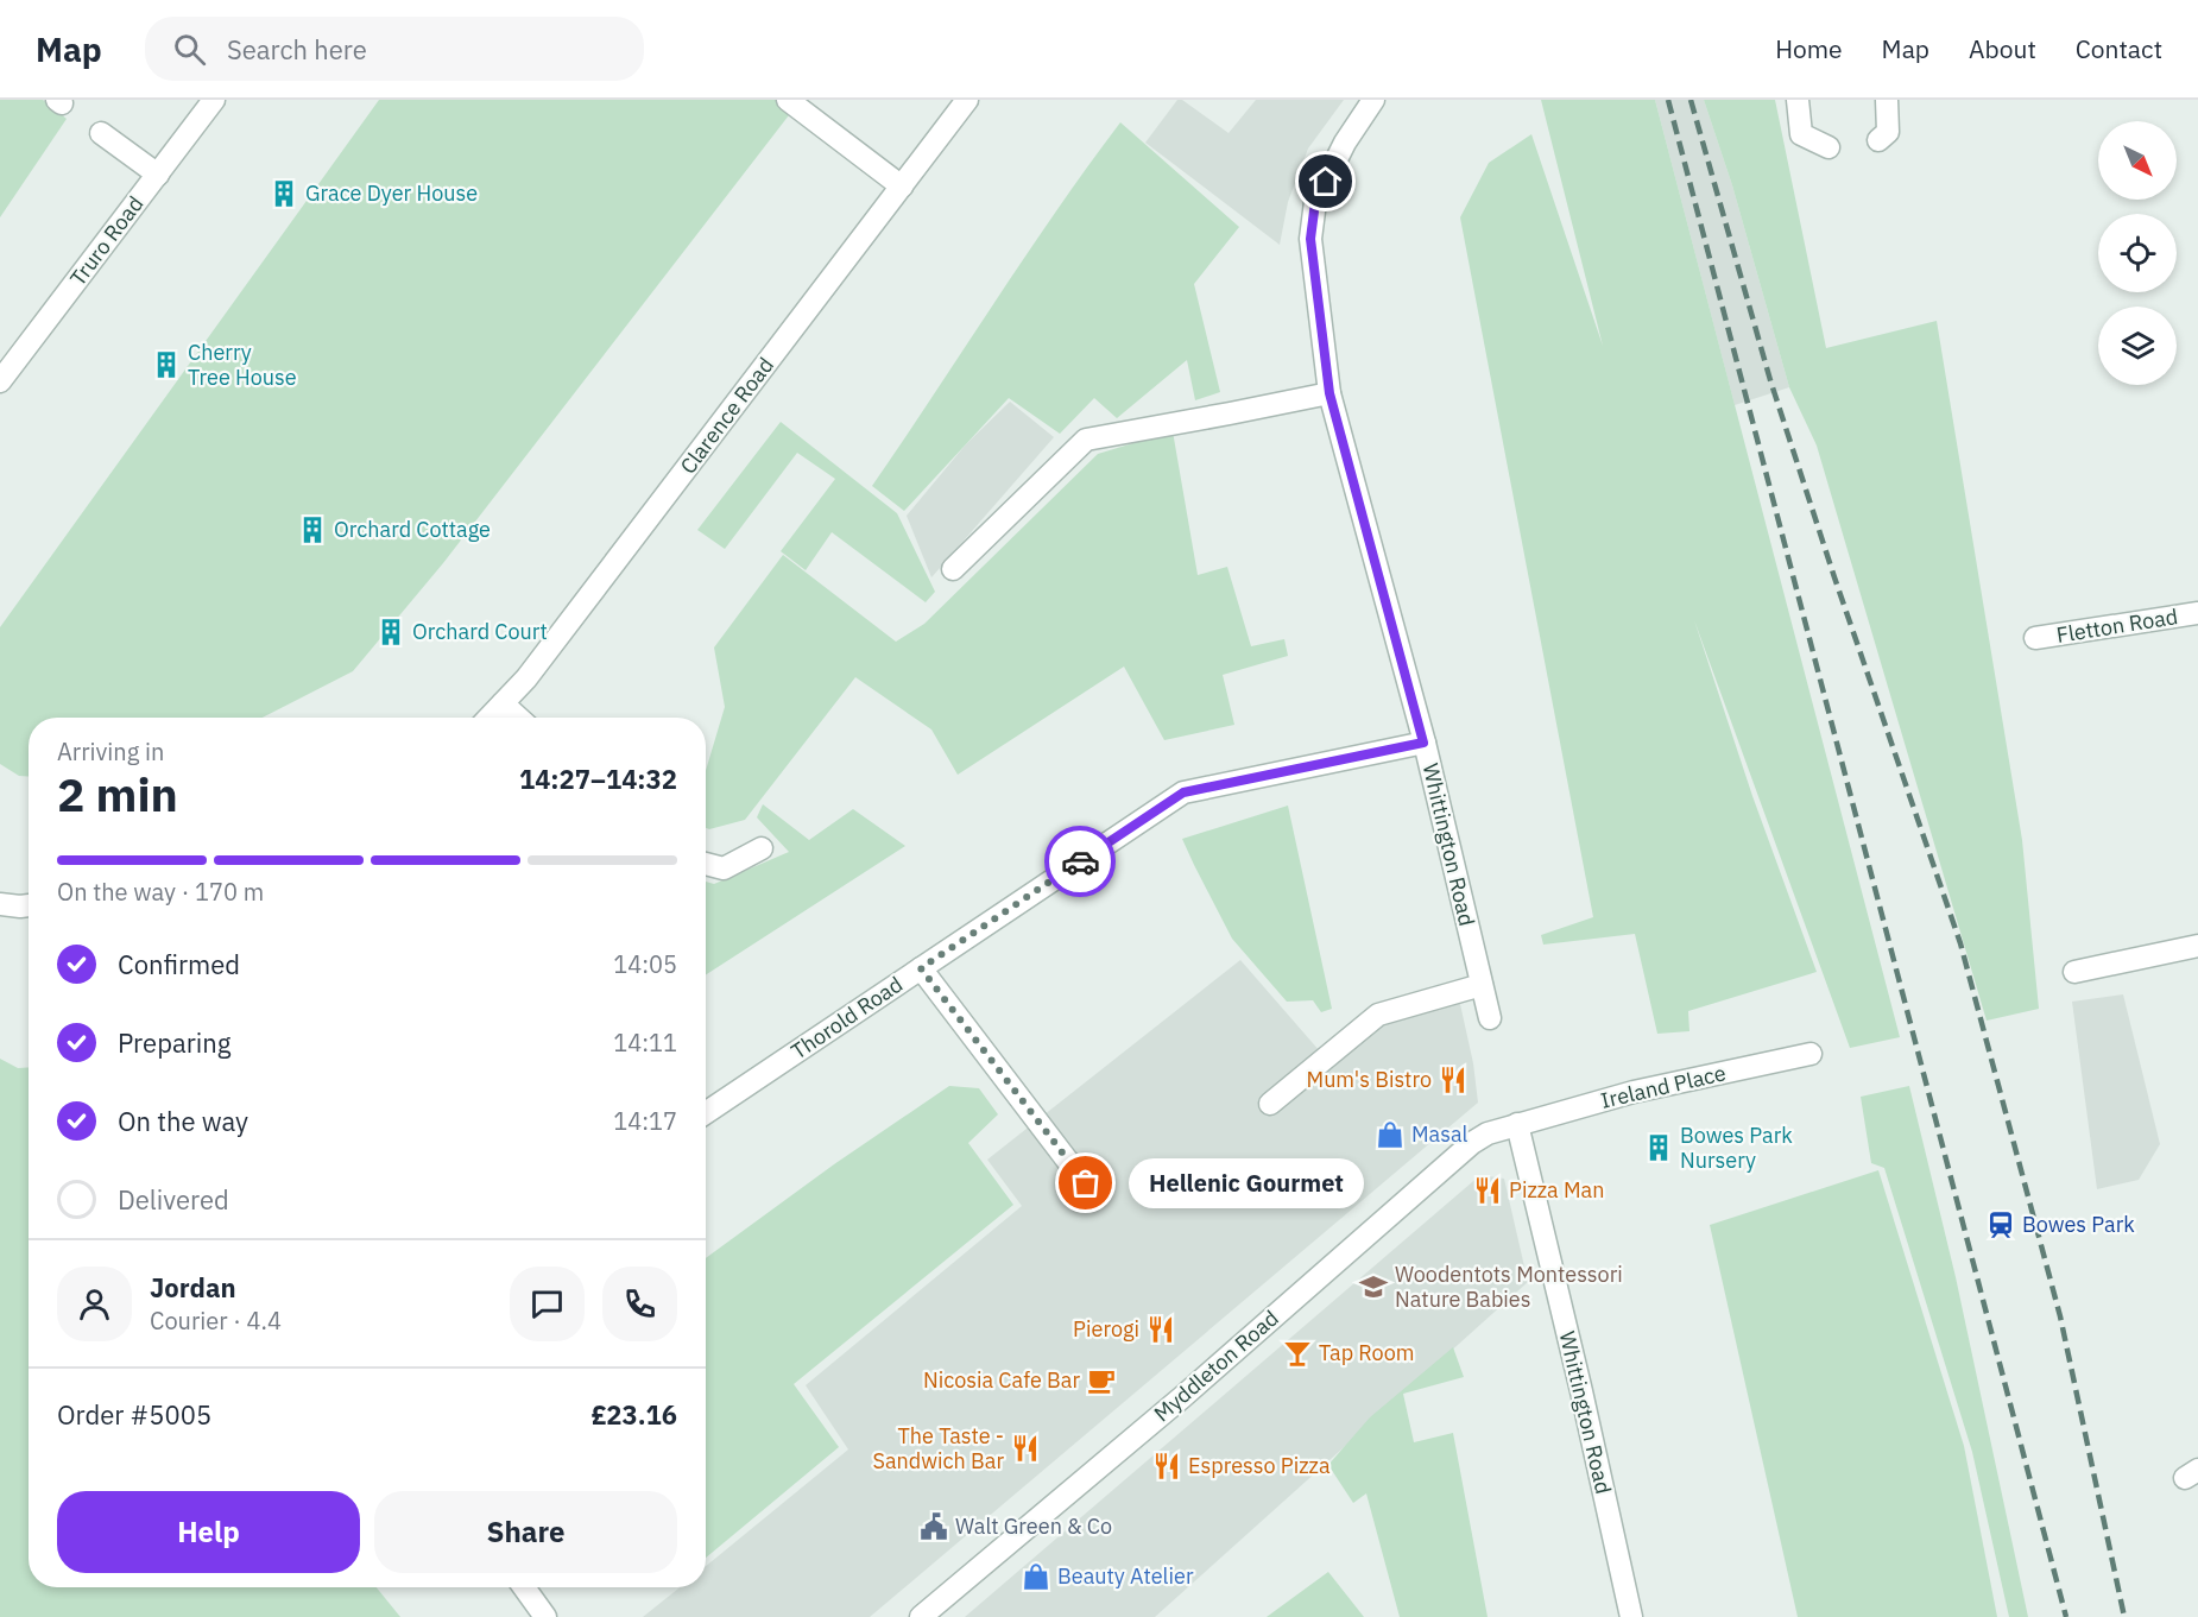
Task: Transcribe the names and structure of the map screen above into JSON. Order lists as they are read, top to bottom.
{
  "streets": {
    "street": [
      "Truro Road",
      "Clarence Road",
      "Fletton Road",
      "Whittington Road",
      "Thorold Road",
      "Ireland Place",
      "Myddleton Road"
    ]
  },
  "crossings": [
    ["Whittington Road", "Thorold Road"],
    ["Whittington Road", "Ireland Place"],
    ["Whittington Road", "Myddleton Road"],
    ["Ireland Place", "Myddleton Road"]
  ],
  "places": {
    "building": [
      "Grace Dyer House",
      "Cherry Tree House",
      "Orchard Cottage",
      "Orchard Court",
      "Bowes Park Nursery"
    ],
    "restaurant": [
      "Mum's Bistro",
      "Pizza Man",
      "Pierogi",
      "The Taste - Sandwich Bar",
      "Espresso Pizza"
    ],
    "shop": ["Masal", "Beauty Atelier"],
    "other": ["Hellenic Gourmet"],
    "station": ["Bowes Park"],
    "school or university": ["Woodentots Montessori Nature Babies"],
    "bar": ["Tap Room"],
    "cafe": ["Nicosia Cafe Bar"],
    "public building": ["Walt Green & Co"]
  },
  "north": "bottom right",
  "page": {
    "header": "Map",
    "search": "Search here",
    "nav": [
      "Home",
      "Map",
      "About",
      "Contact"
    ],
    "heading": ["2 min", "Arriving in", "14:27–14:32"],
    "panel": [
      "Jordan",
      "Courier · 4.4",
      "Order #5005",
      "£23.16"
    ],
    "bar": "On the way · 170 m",
    "list": [
      ["Confirmed", "14:05"],
      ["Preparing", "14:11"],
      ["On the way", "14:17"],
      "Delivered"
    ],
    "bubble": "Hellenic Gourmet",
    "buttons": ["Help", "Share"]
  }
}
